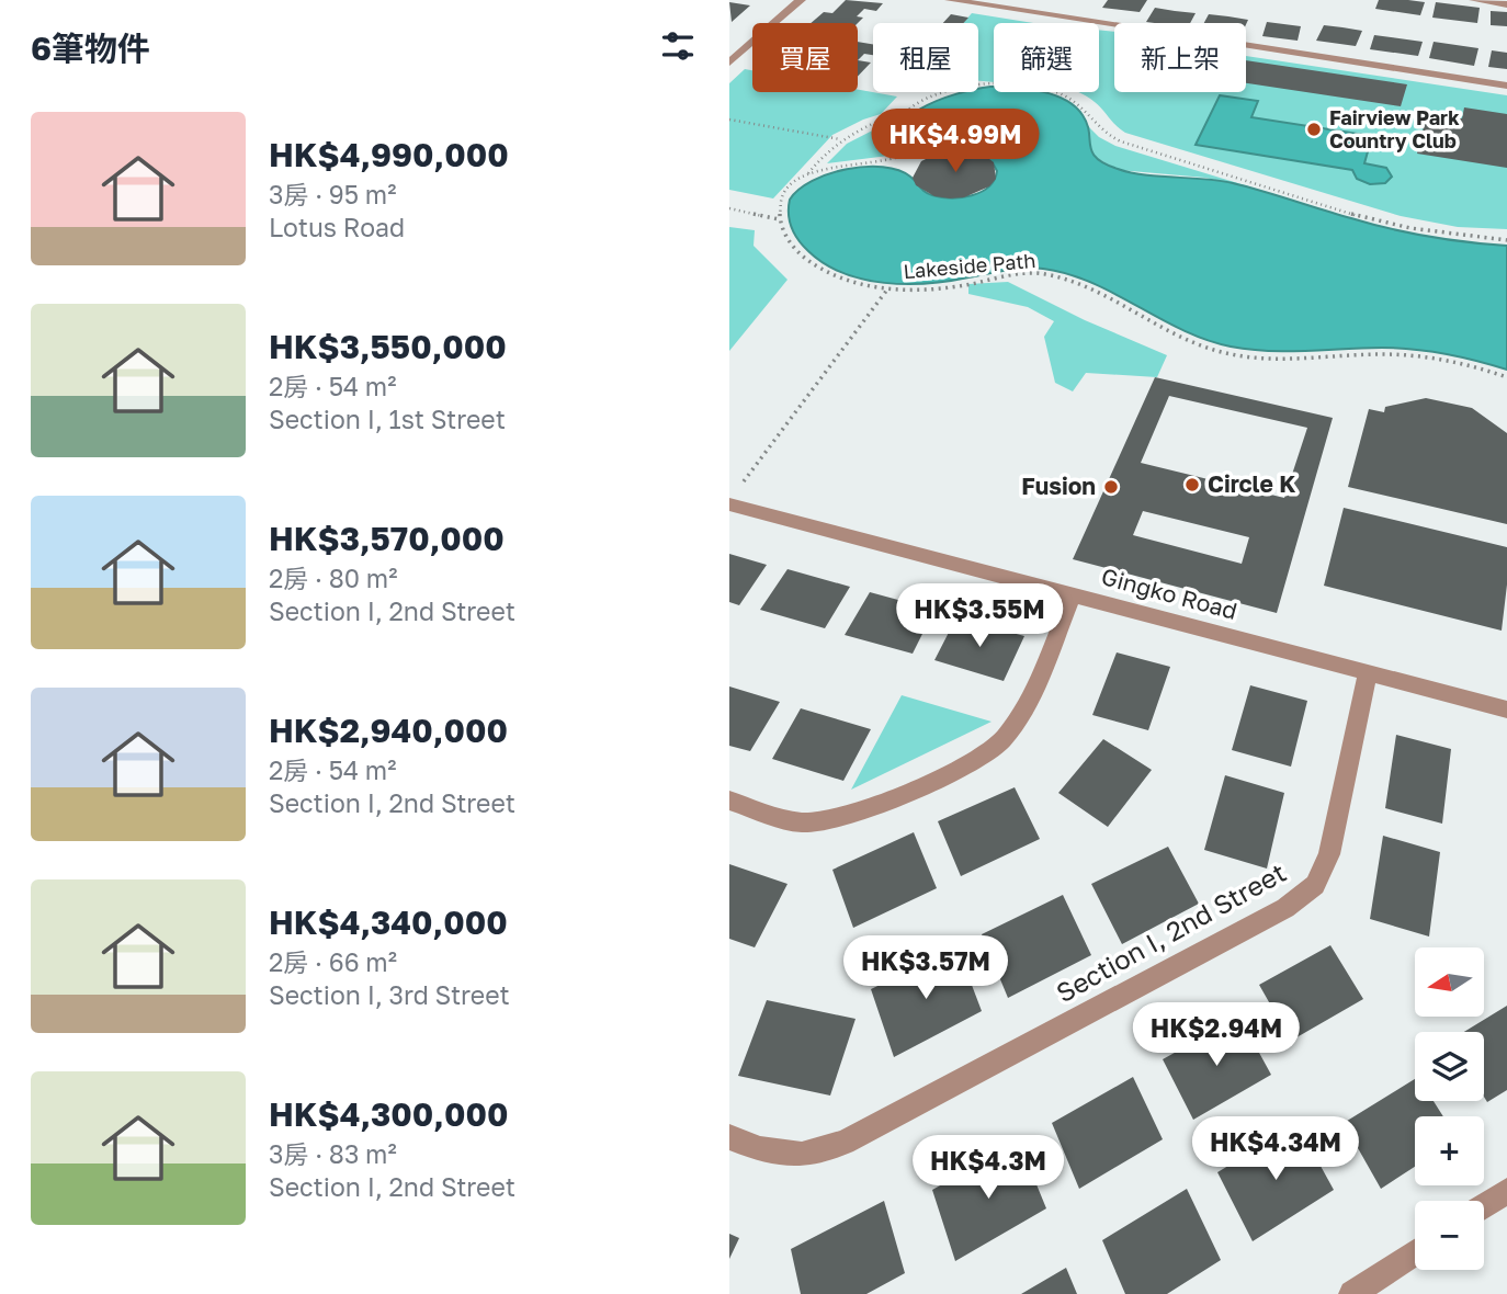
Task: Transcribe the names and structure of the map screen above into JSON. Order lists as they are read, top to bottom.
{
  "streets": {
    "street": ["Gingko Road", "Section I, 2nd Street"],
    "path": ["Lakeside Path"]
  },
  "crossings": [
    ["Gingko Road", "Section I, 2nd Street"]
  ],
  "places": ["Fairview Park Country Club", "Circle K", "Fusion"],
  "north": "left",
  "page": {
    "heading": "6筆物件",
    "chip": [
      "買屋",
      "租屋",
      "篩選",
      "新上架"
    ],
    "list": [
      {
        "name": "HK$4,990,000",
        "note": "3房 · 95 m² · Lotus Road"
      },
      {
        "name": "HK$3,550,000",
        "note": "2房 · 54 m² · Section I, 1st Street"
      },
      {
        "name": "HK$3,570,000",
        "note": "2房 · 80 m² · Section I, 2nd Street"
      },
      {
        "name": "HK$2,940,000",
        "note": "2房 · 54 m² · Section I, 2nd Street"
      },
      {
        "name": "HK$4,340,000",
        "note": "2房 · 66 m² · Section I, 3rd Street"
      },
      {
        "name": "HK$4,300,000",
        "note": "3房 · 83 m² · Section I, 2nd Street"
      }
    ],
    "price": [
      "HK$4.99M",
      "HK$3.55M",
      "HK$3.57M",
      "HK$2.94M",
      "HK$4.34M",
      "HK$4.3M"
    ],
    "map_buttons": ["+", "−"]
  }
}
